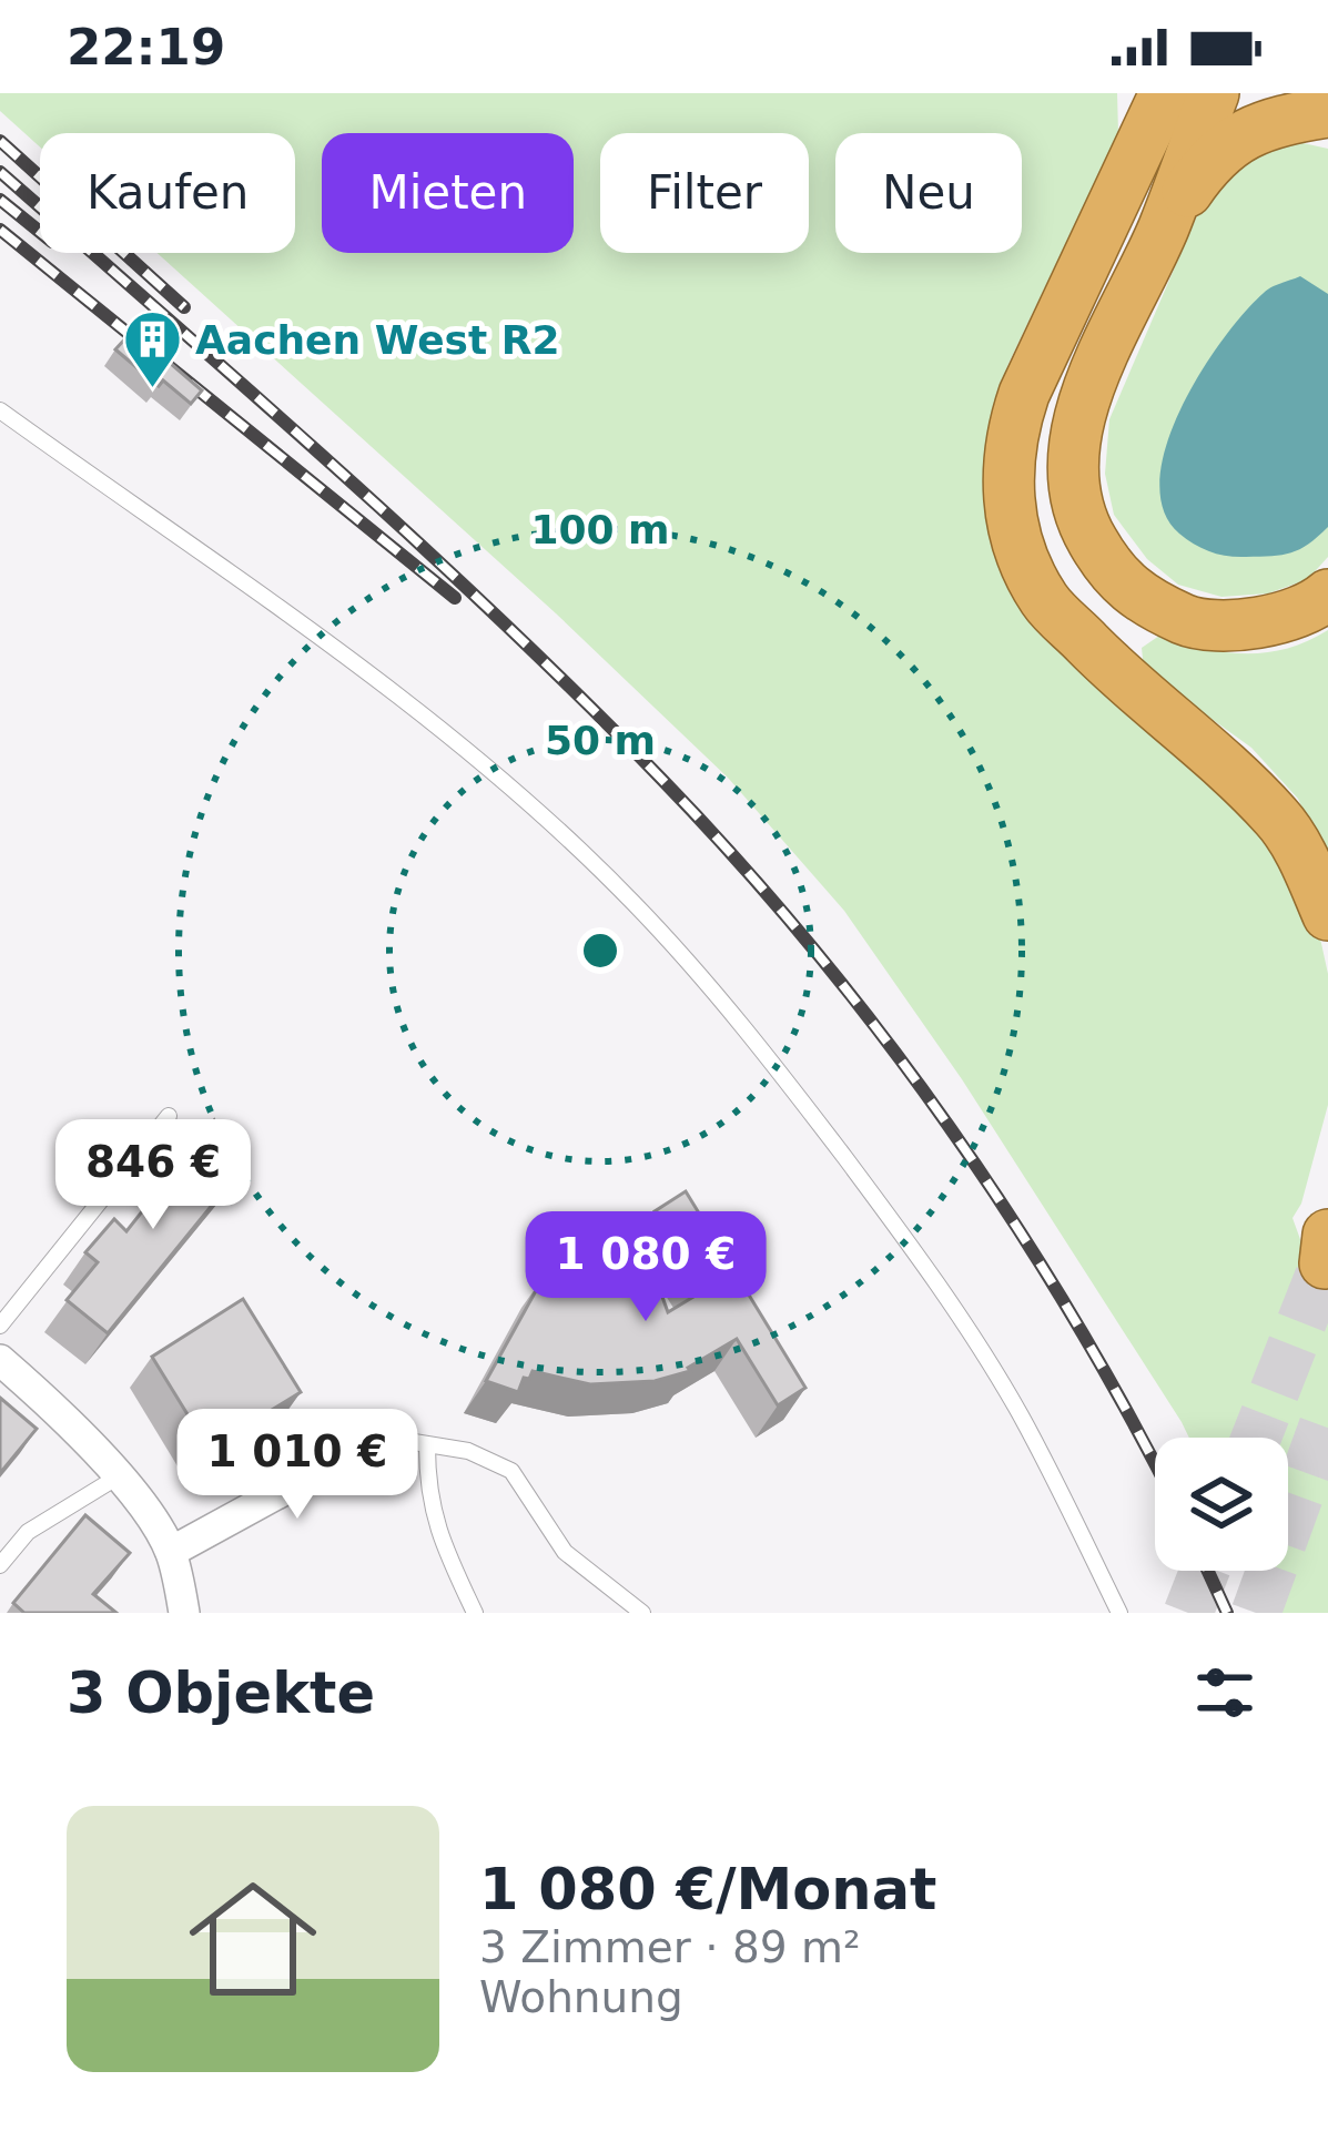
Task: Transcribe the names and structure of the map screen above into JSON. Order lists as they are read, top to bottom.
{
  "places": {
    "building": ["Aachen West R2"]
  },
  "page": {
    "status": "22:19",
    "chip": [
      "Kaufen",
      "Mieten",
      "Filter",
      "Neu"
    ],
    "price": ["846 €", "1 080 €", "1 010 €"],
    "heading": "3 Objekte",
    "list": [
      {
        "name": "1 080 €/Monat",
        "note": "3 Zimmer · 89 m² · Wohnung"
      }
    ]
  },
  "rings": ["100 m", "50 m"]
}
